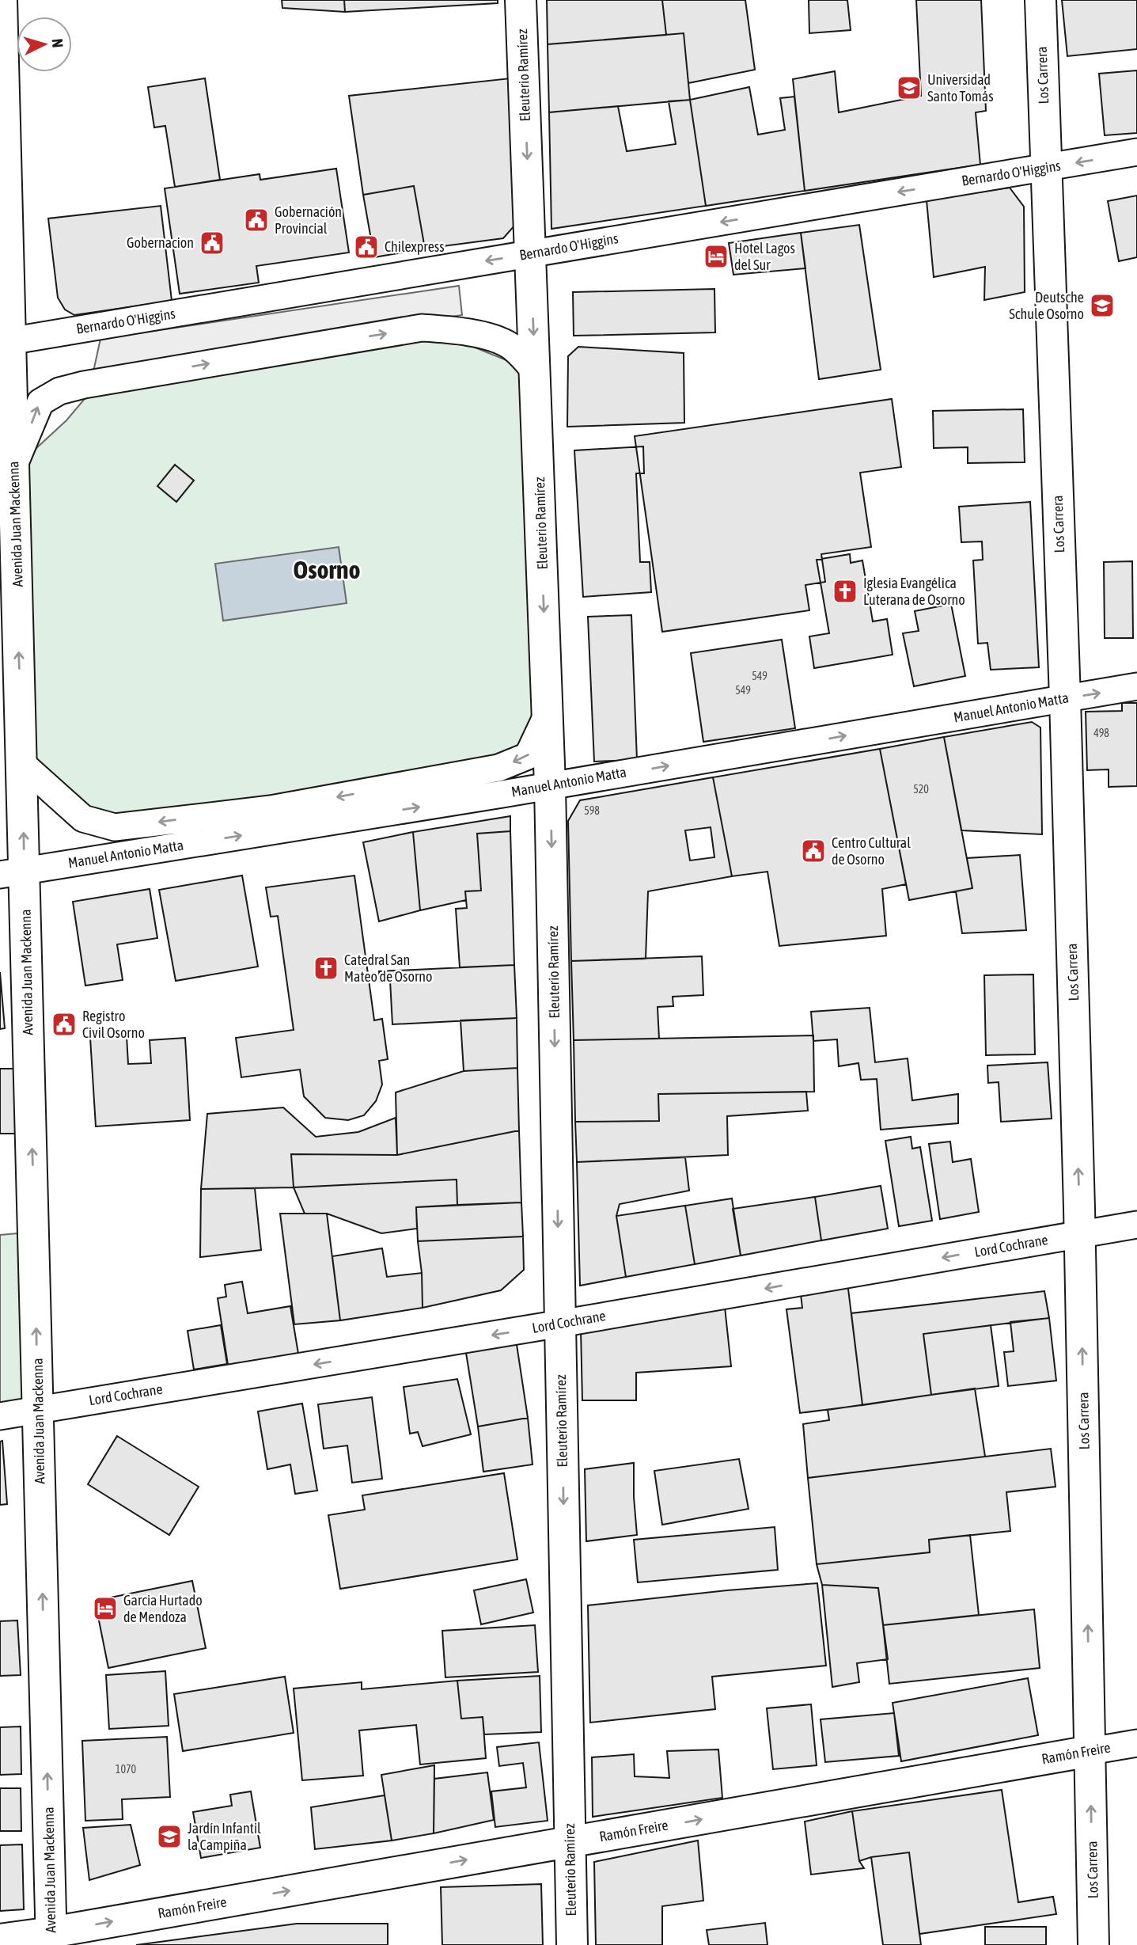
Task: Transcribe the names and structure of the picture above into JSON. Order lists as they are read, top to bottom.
{
  "streets": {
    "main road": [
      "Eleuterio Ramírez",
      "Los Carrera",
      "Avenida Juan Mackenna",
      "Ramón Freire"
    ],
    "street": ["Bernardo O'Higgins", "Manuel Antonio Matta", "Lord Cochrane"]
  },
  "crossings": [
    ["Eleuterio Ramírez", "Bernardo O'Higgins"],
    ["Eleuterio Ramírez", "Manuel Antonio Matta"],
    ["Eleuterio Ramírez", "Lord Cochrane"],
    ["Eleuterio Ramírez", "Ramón Freire"],
    ["Los Carrera", "Bernardo O'Higgins"],
    ["Los Carrera", "Manuel Antonio Matta"],
    ["Los Carrera", "Lord Cochrane"],
    ["Los Carrera", "Ramón Freire"],
    ["Bernardo O'Higgins", "Avenida Juan Mackenna"],
    ["Avenida Juan Mackenna", "Manuel Antonio Matta"],
    ["Avenida Juan Mackenna", "Lord Cochrane"],
    ["Avenida Juan Mackenna", "Ramón Freire"]
  ],
  "one_way": [
    "Eleuterio Ramírez",
    "Los Carrera",
    "Avenida Juan Mackenna",
    "Lord Cochrane",
    "Ramón Freire"
  ],
  "districts": ["Osorno"],
  "places": {
    "school or university": ["Universidad Santo Tomás", "Deutsche Schule Osorno", "Jardín Infantil la Campiña"],
    "public building": [
      "Gobernación Provincial",
      "Gobernacion",
      "Chilexpress",
      "Centro Cultural de Osorno",
      "Registro Civil Osorno"
    ],
    "hotel": ["Hotel Lagos del Sur", "Garcia Hurtado de Mendoza"],
    "church": ["Iglesia Evangélica Luterana de Osorno", "Catedral San Mateo de Osorno"]
  },
  "house_numbers": [
    "549",
    "549",
    "498",
    "520",
    "598",
    "1070"
  ],
  "north": "right"
}
